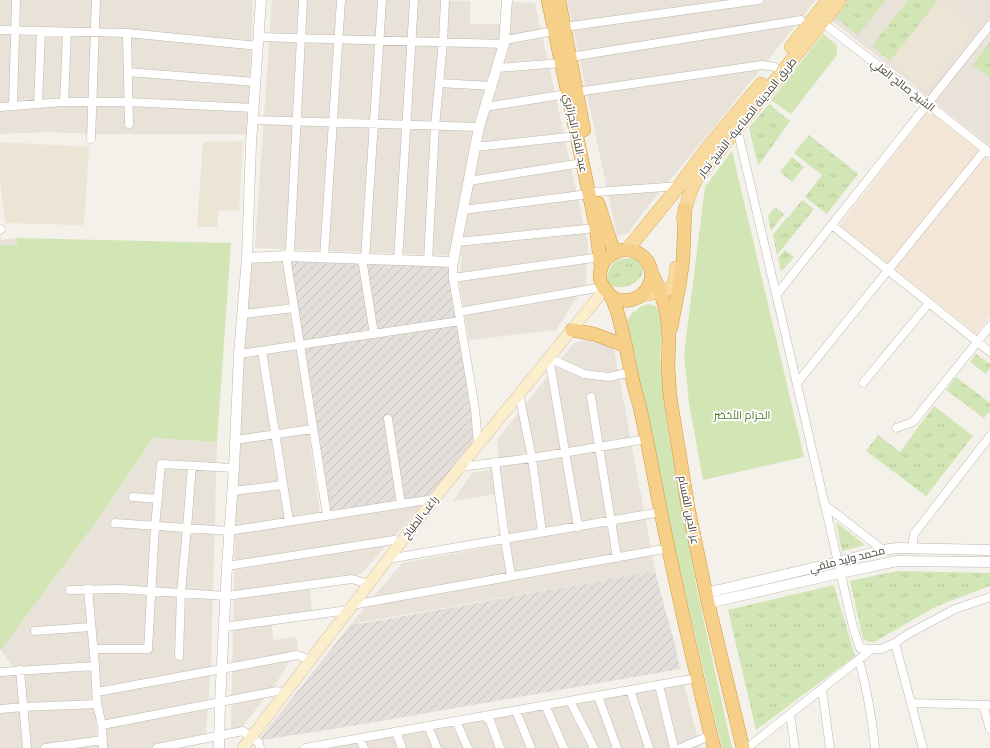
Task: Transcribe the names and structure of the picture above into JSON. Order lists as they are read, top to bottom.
{
  "streets": {
    "highway": ["عبد القادر الجزائري", "عز الدين القسام"],
    "main road": ["طريق المدينة الصناعية- الشيخ نجار", "راغب الطباخ"],
    "street": ["الشيخ صالح العلي", "محمد وليد ملقي"]
  },
  "crossings": [
    ["الشيخ صالح العلي", "طريق المدينة الصناعية- الشيخ نجار"],
    ["الشيخ صالح العلي", "عبد القادر الجزائري"],
    ["طريق المدينة الصناعية- الشيخ نجار", "عبد القادر الجزائري"],
    ["طريق المدينة الصناعية- الشيخ نجار", "عز الدين القسام"],
    ["طريق المدينة الصناعية- الشيخ نجار", "راغب الطباخ"],
    ["عبد القادر الجزائري", "عز الدين القسام"],
    ["عبد القادر الجزائري", "راغب الطباخ"],
    ["عز الدين القسام", "راغب الطباخ"],
    ["عز الدين القسام", "محمد وليد ملقي"]
  ],
  "parks": ["الحزام الأخضر"]
}
